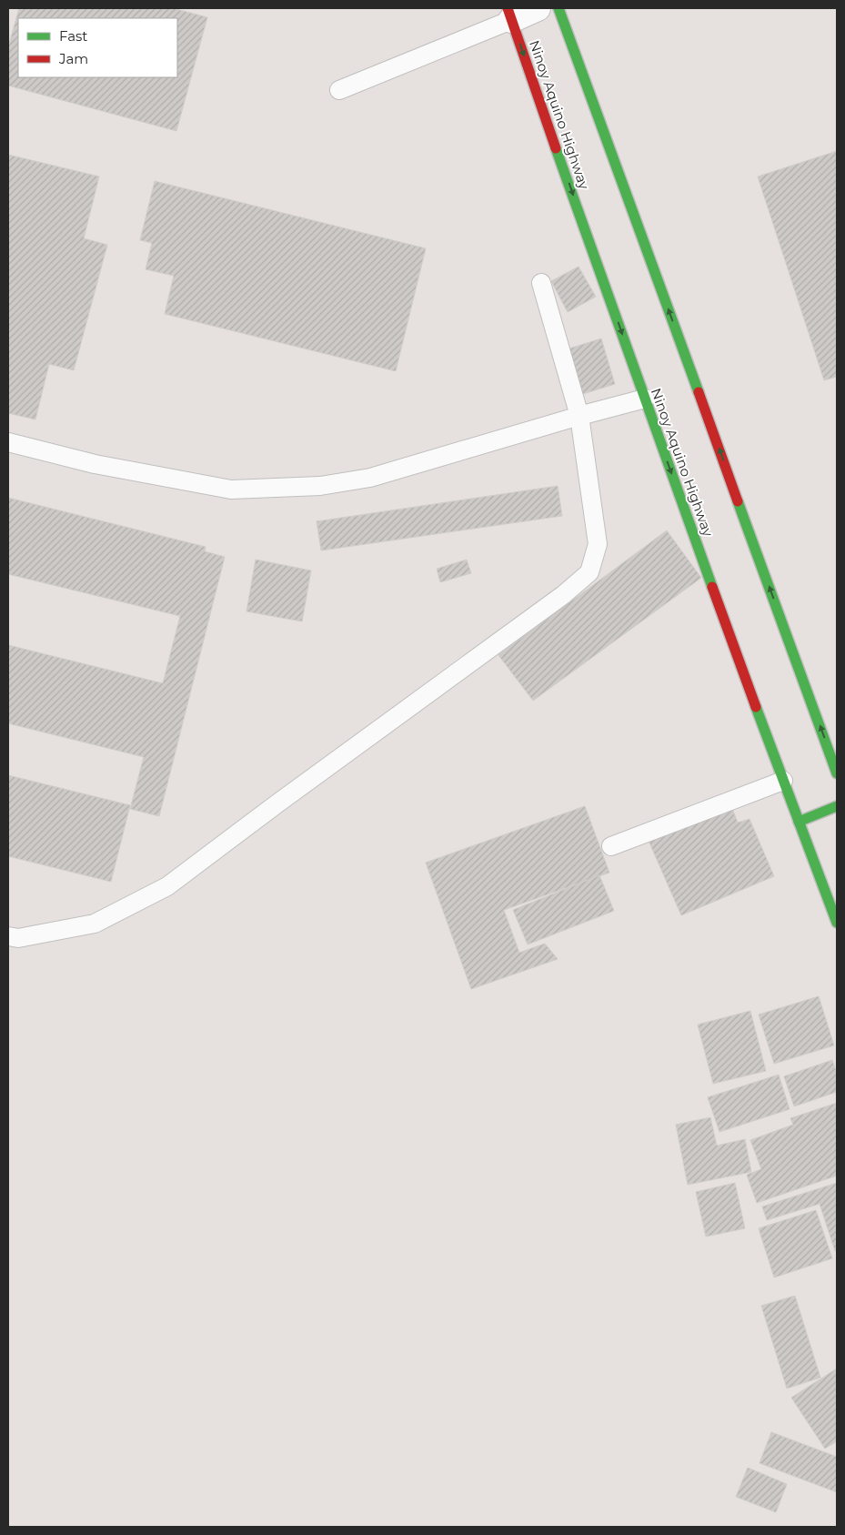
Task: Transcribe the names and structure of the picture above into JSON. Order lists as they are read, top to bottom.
{
  "streets": {
    "main road": ["Ninoy Aquino Highway"]
  },
  "legend": ["Fast", "Jam"]
}
